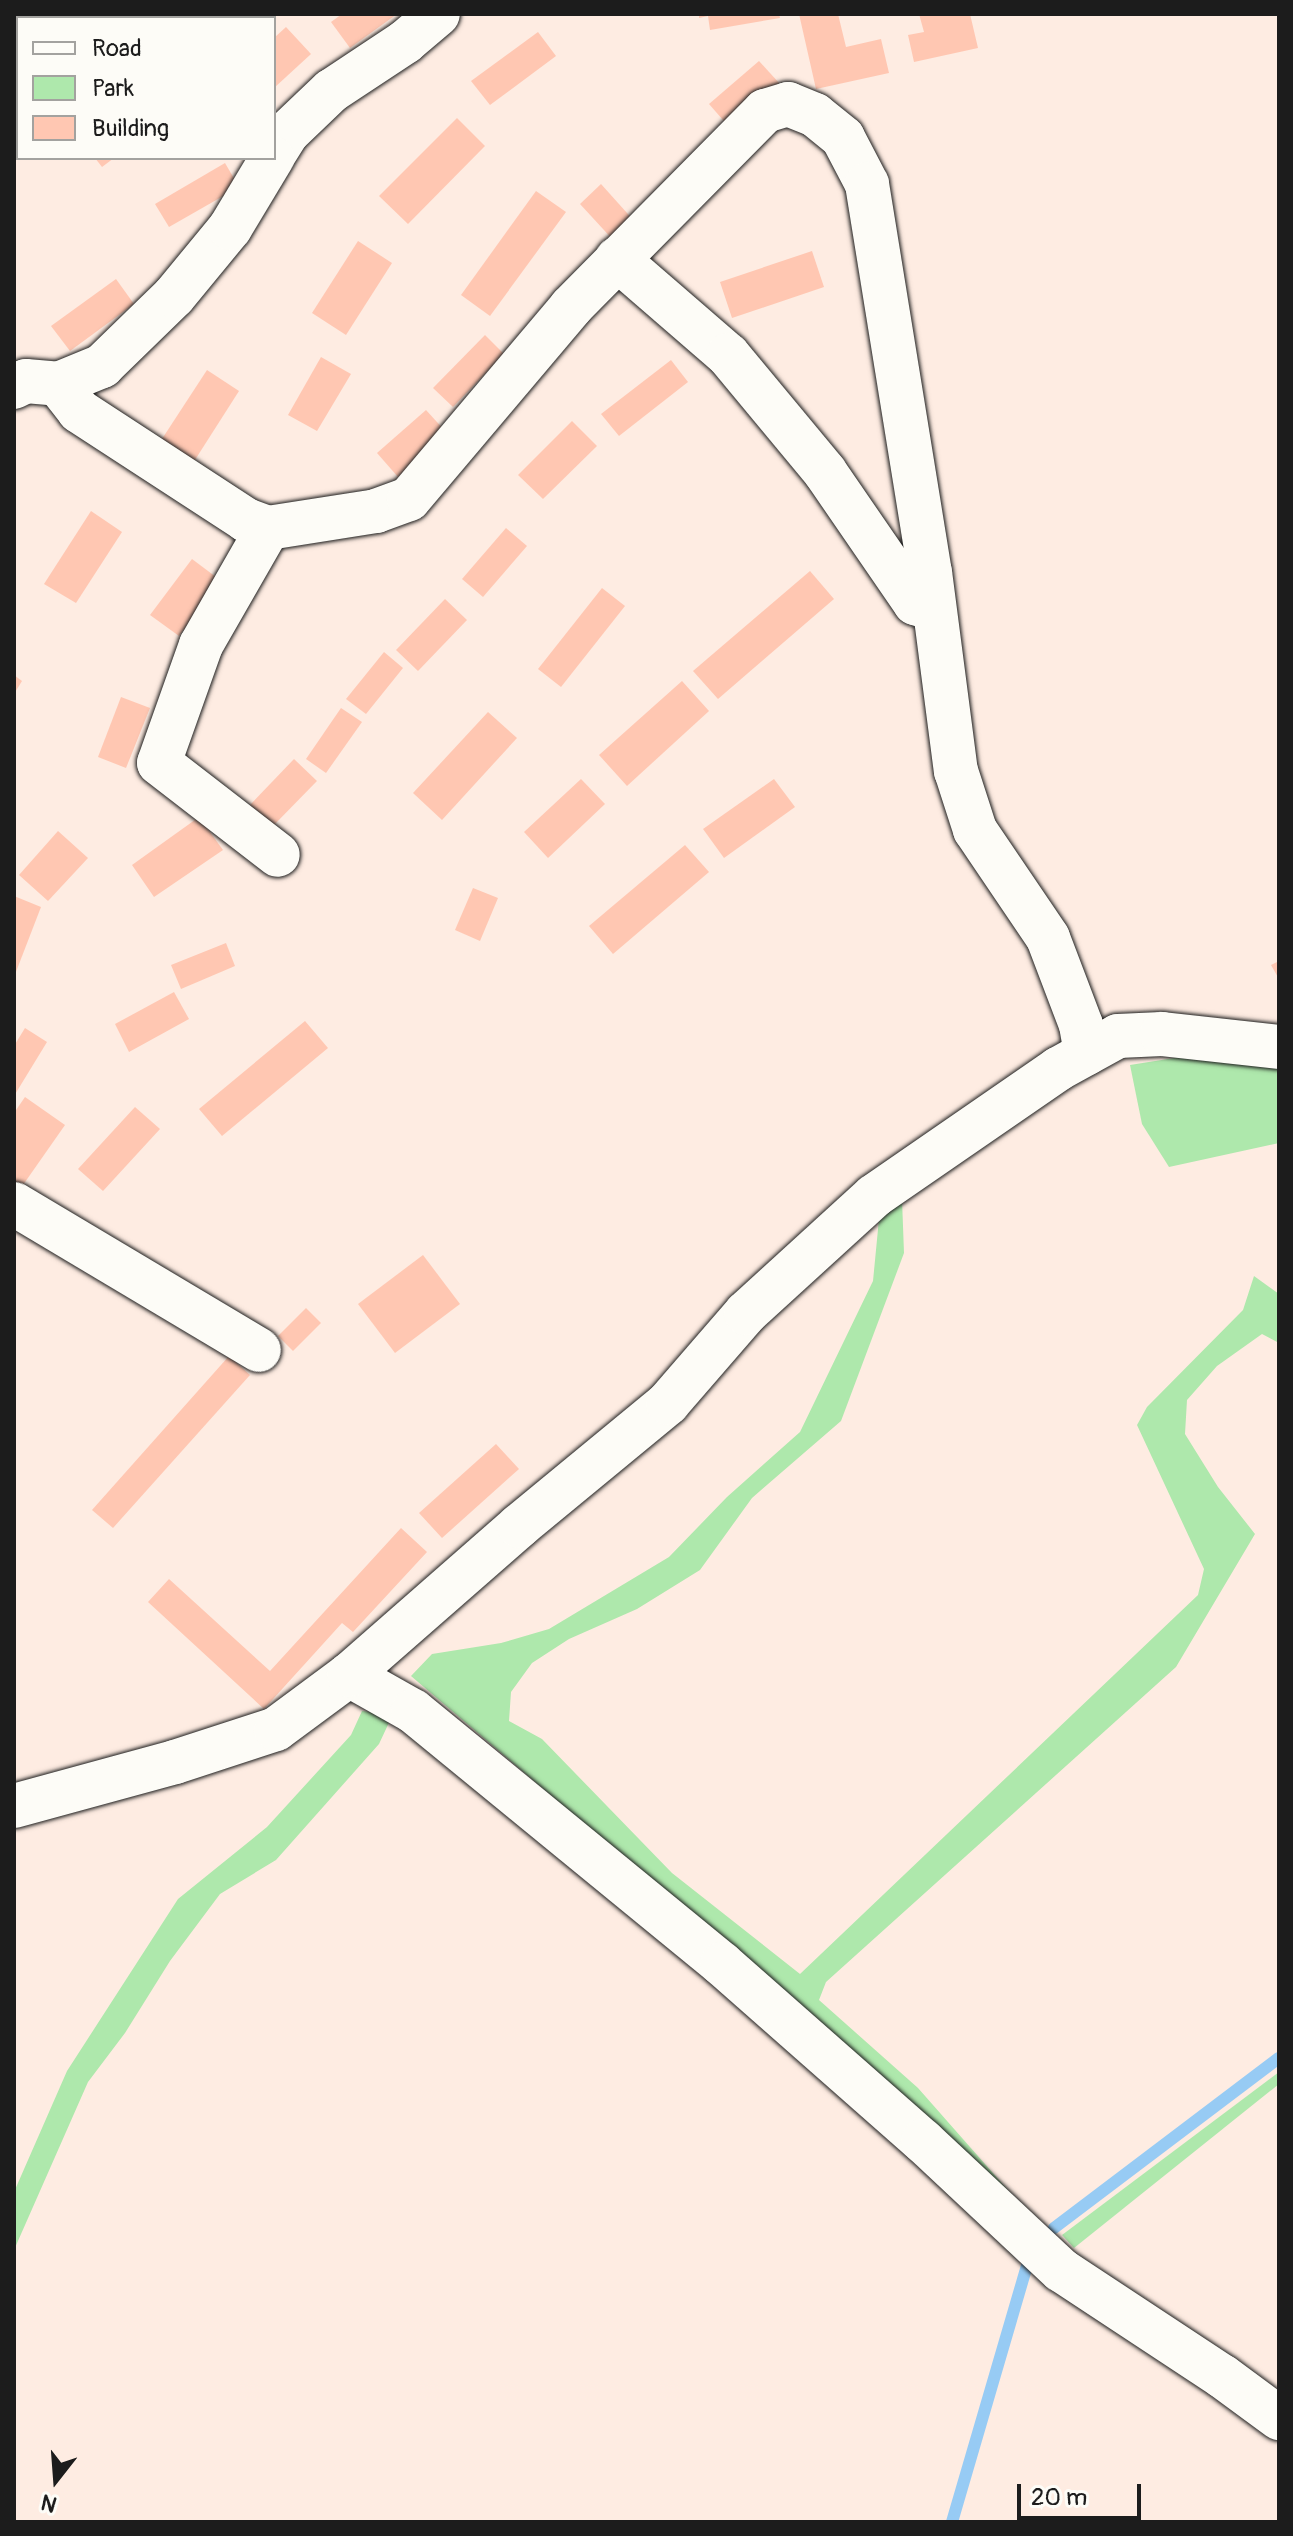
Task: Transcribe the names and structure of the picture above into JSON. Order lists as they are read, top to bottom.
{
  "legend": ["Road", "Park", "Building"],
  "scale_bar": "20 m",
  "north": "bottom"
}
